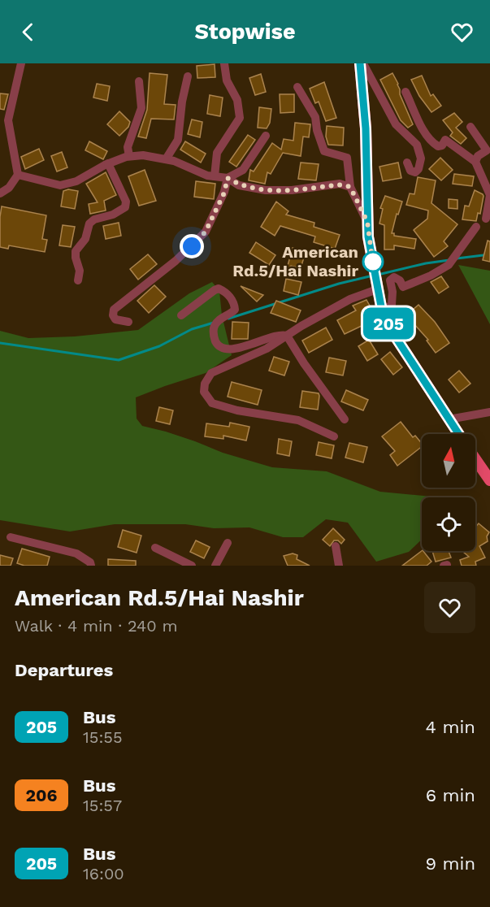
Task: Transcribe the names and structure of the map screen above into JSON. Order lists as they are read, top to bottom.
{
  "places": ["American Rd.5/Hai Nashir"],
  "lines": ["bus line 205"],
  "north": "top",
  "page": {
    "header": "Stopwise",
    "on_map": "205",
    "heading": [
      ["American Rd.5/Hai Nashir", "Walk · 4 min · 240 m"],
      "Departures"
    ],
    "list": [
      {
        "mark": "205",
        "name": "Bus",
        "note": "15:55",
        "value": "4 min"
      },
      {
        "mark": "206",
        "name": "Bus",
        "note": "15:57",
        "value": "6 min"
      },
      {
        "mark": "205",
        "name": "Bus",
        "note": "16:00",
        "value": "9 min"
      }
    ]
  }
}
